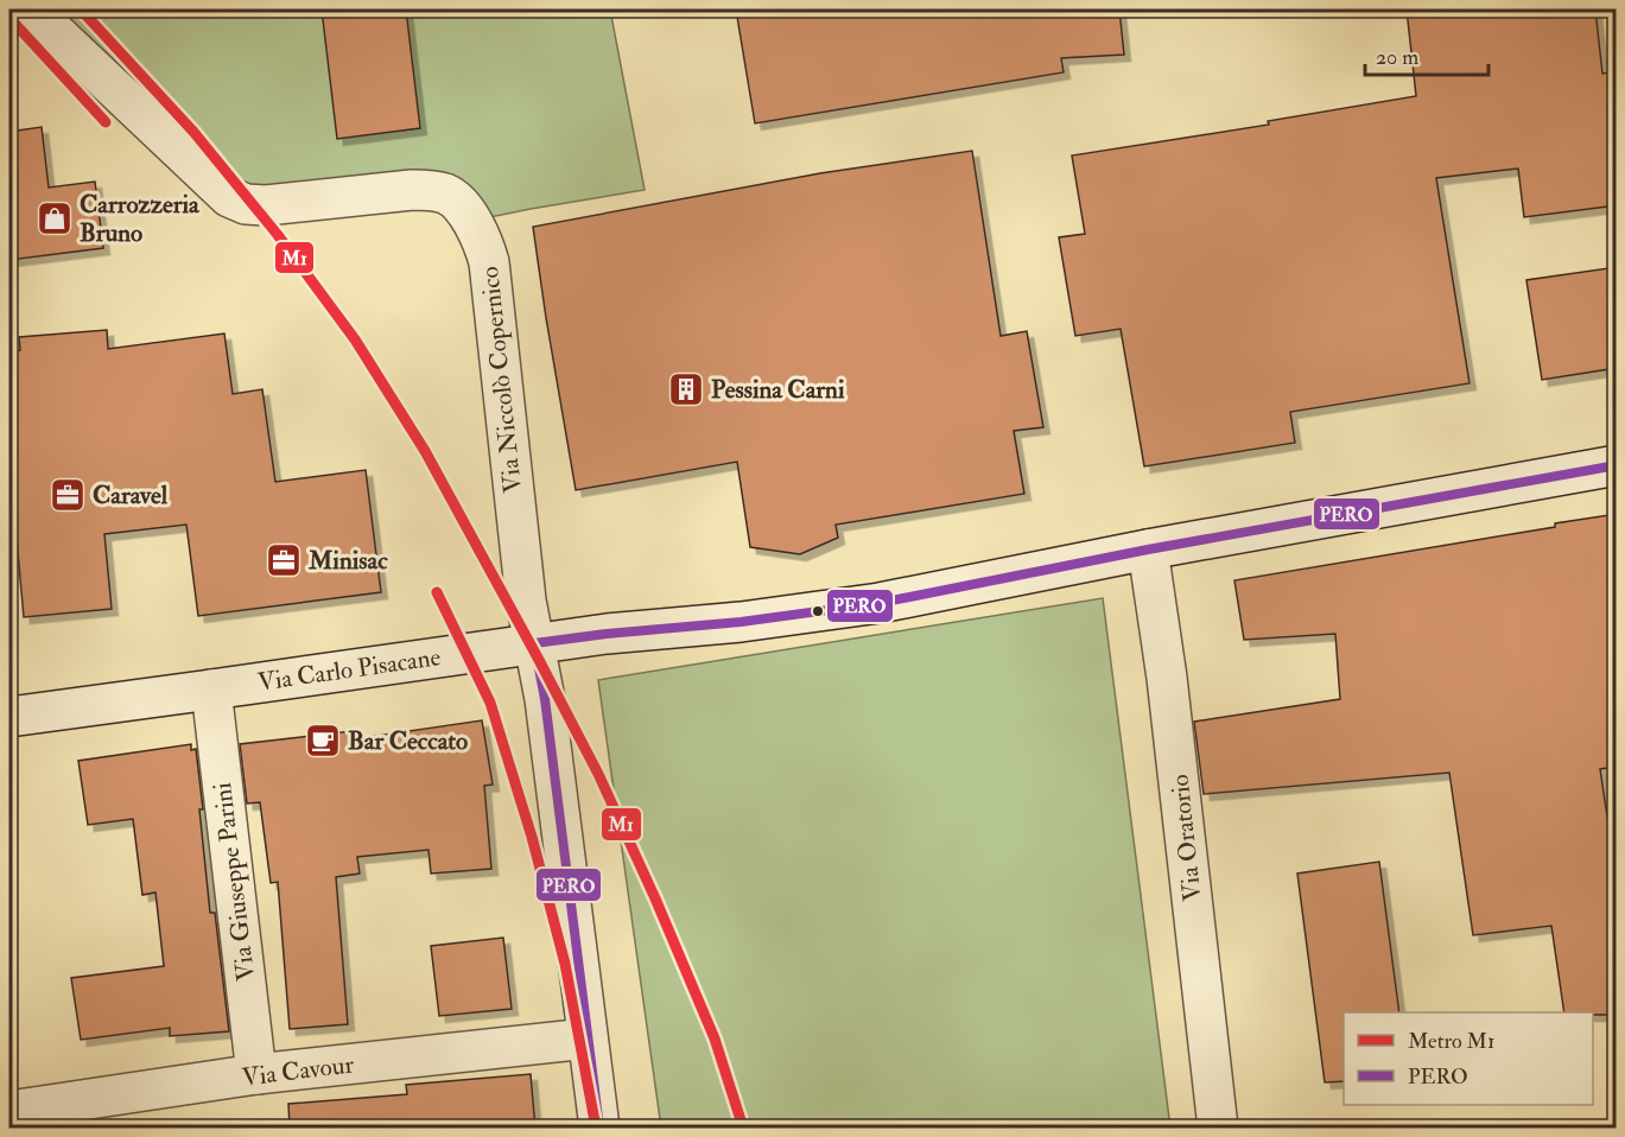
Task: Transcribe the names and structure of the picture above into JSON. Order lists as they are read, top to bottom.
{
  "streets": {
    "street": [
      "Via Niccolò Copernico",
      "Via Carlo Pisacane",
      "Via Oratorio",
      "Via Giuseppe Parini",
      "Via Cavour"
    ]
  },
  "crossings": [
    ["Via Niccolò Copernico", "Via Carlo Pisacane"],
    ["Via Niccolò Copernico", "Via Cavour"],
    ["Via Carlo Pisacane", "Via Oratorio"],
    ["Via Carlo Pisacane", "Via Giuseppe Parini"],
    ["Via Giuseppe Parini", "Via Cavour"]
  ],
  "places": {
    "shop": ["Carrozzeria Bruno"],
    "building": ["Pessina Carni"],
    "office": ["Caravel", "Minisac"],
    "cafe": ["Bar Ceccato"]
  },
  "lines": ["metro line M1", "transit line PERO"],
  "legend": ["Metro M1", "PERO"],
  "scale_bar": "20 m"
}
